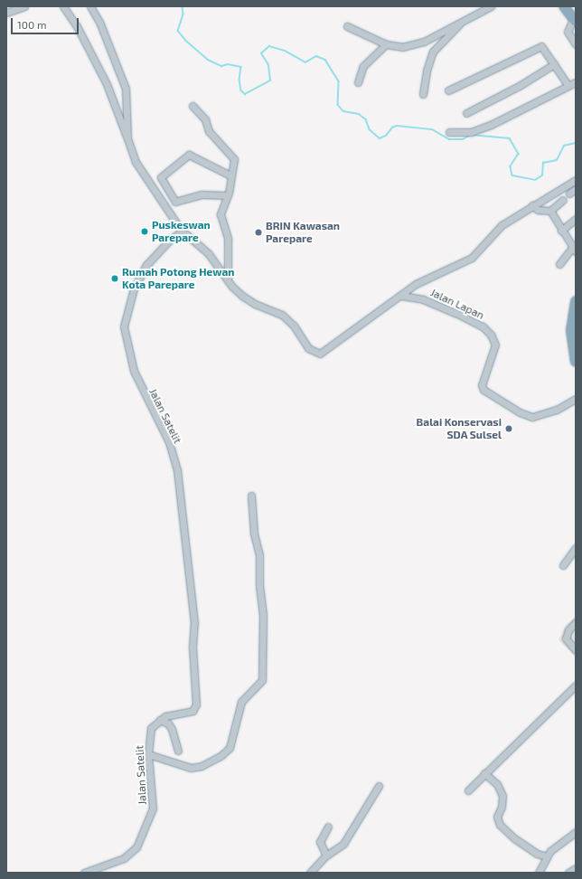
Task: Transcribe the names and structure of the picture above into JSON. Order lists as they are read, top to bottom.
{
  "streets": {
    "street": ["Jalan Lapan", "Jalan Satelit"]
  },
  "places": [
    "Puskeswan Parepare",
    "BRIN Kawasan Parepare",
    "Rumah Potong Hewan Kota Parepare",
    "Balai Konservasi SDA Sulsel"
  ],
  "scale_bar": "100 m"
}
